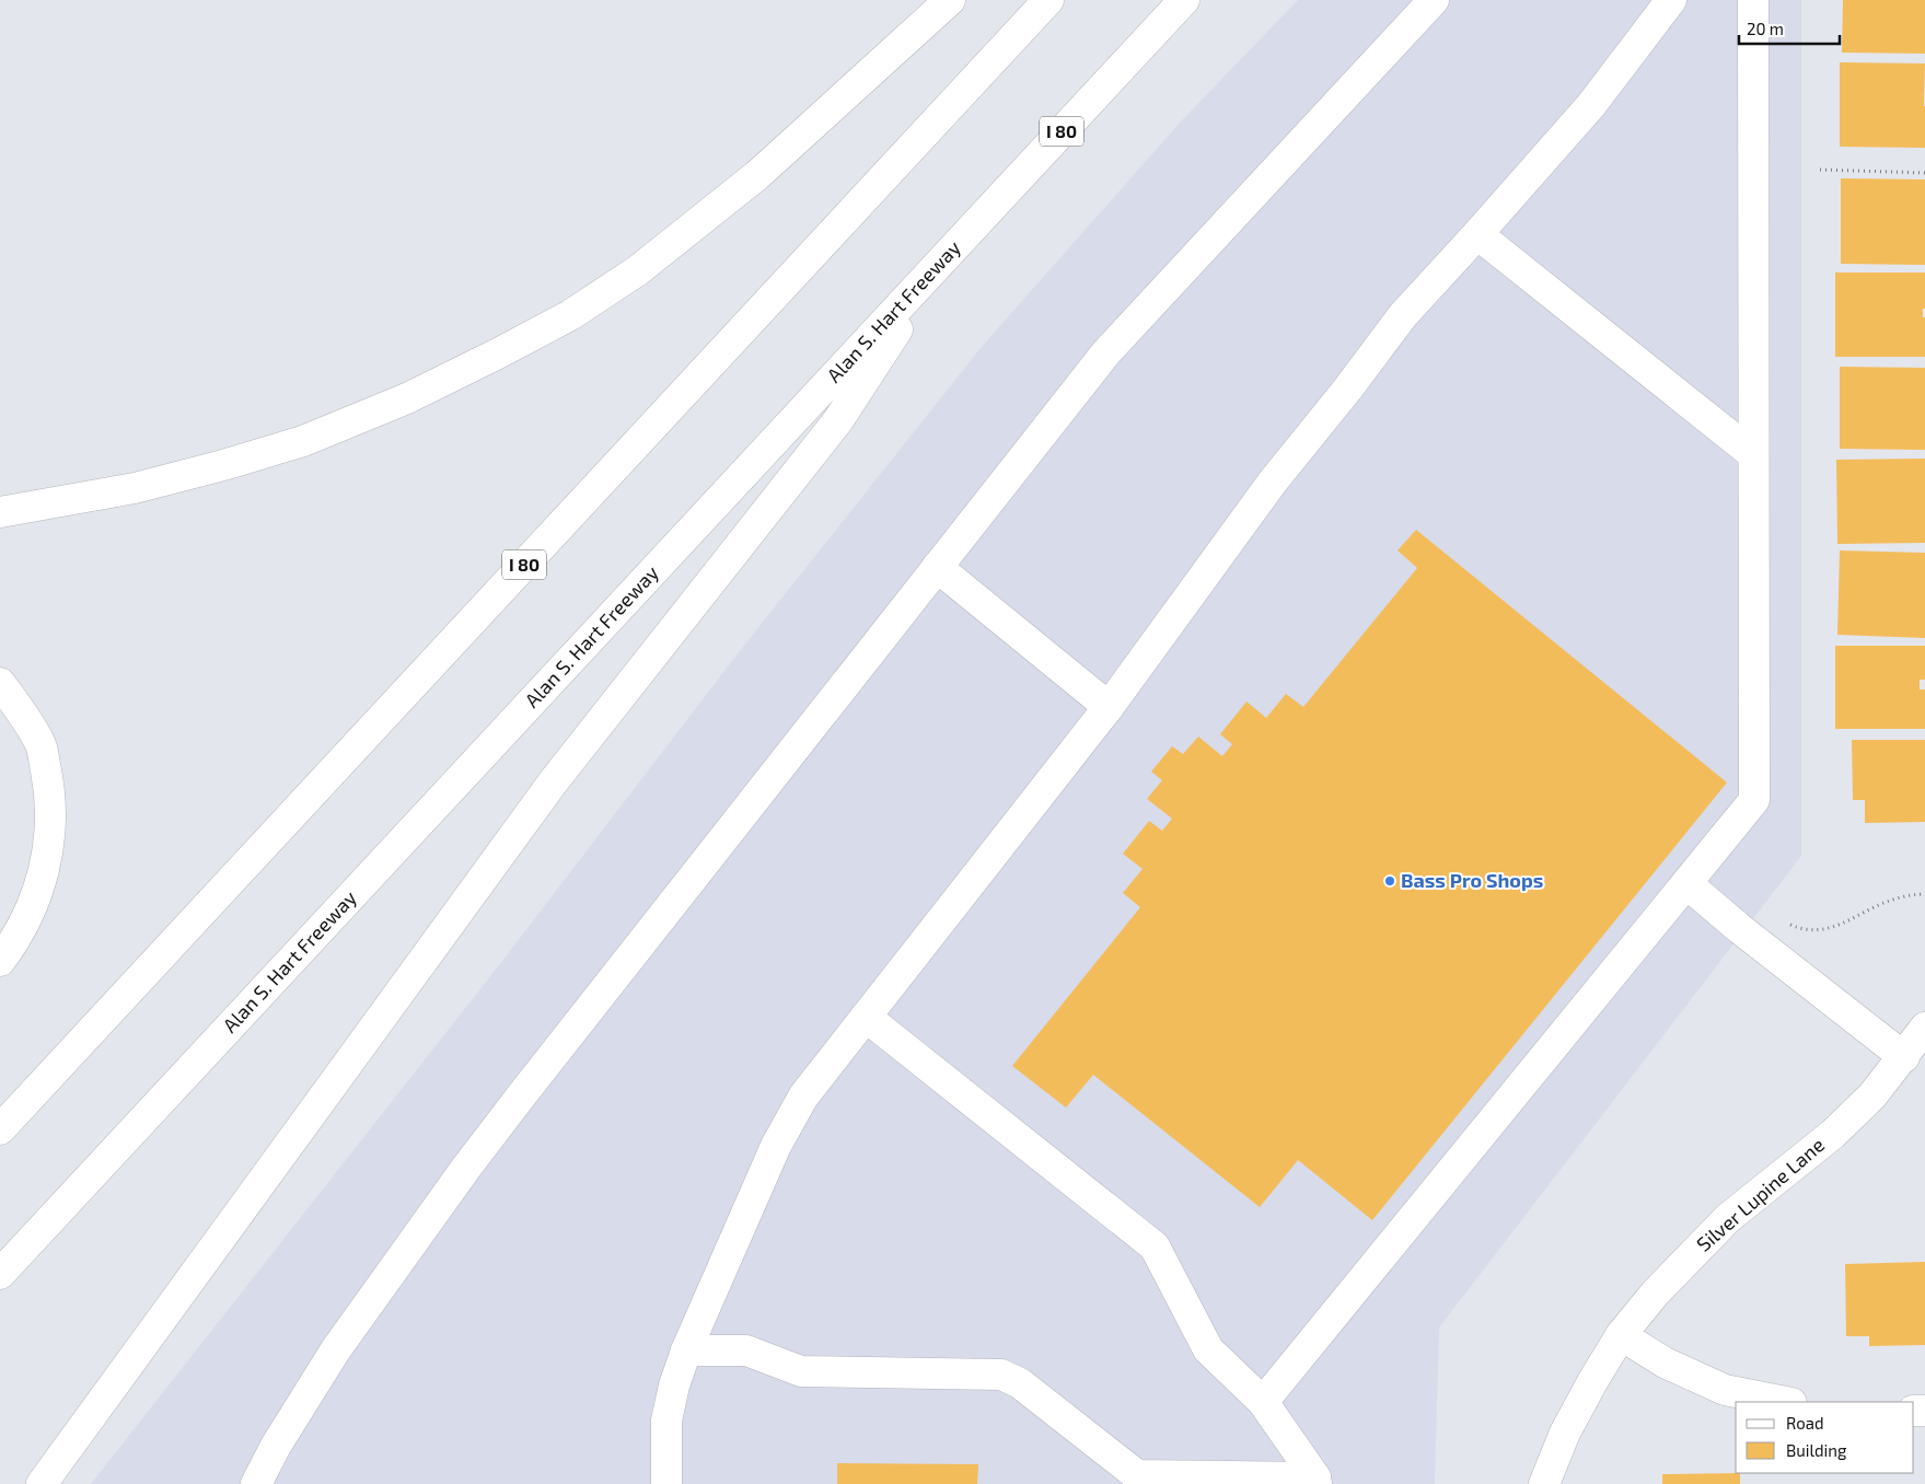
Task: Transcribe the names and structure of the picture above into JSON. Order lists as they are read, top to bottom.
{
  "streets": {
    "main road": ["I 80", "Alan S. Hart Freeway", "Silver Lupine Lane"]
  },
  "places": ["Bass Pro Shops"],
  "legend": ["Road", "Building"],
  "scale_bar": "20 m"
}
